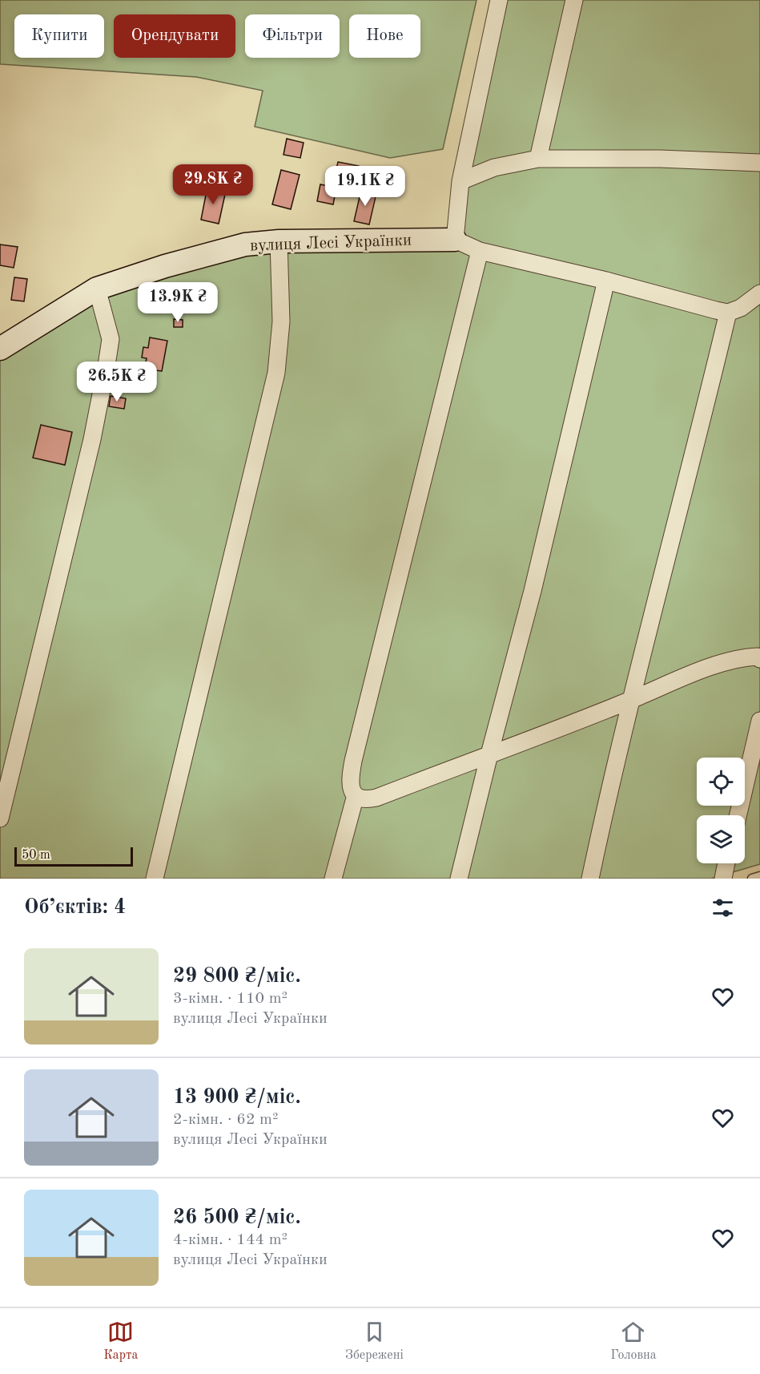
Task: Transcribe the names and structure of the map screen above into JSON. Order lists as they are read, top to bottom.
{
  "streets": {
    "street": ["вулиця Лесі Українки"]
  },
  "scale_bar": "50 m",
  "page": {
    "chip": [
      "Купити",
      "Орендувати",
      "Фільтри",
      "Нове"
    ],
    "price": [
      "29.8K ₴",
      "19.1K ₴",
      "13.9K ₴",
      "26.5K ₴"
    ],
    "scale": "50 m",
    "heading": "Об’єктів: 4",
    "list": [
      {
        "name": "29 800 ₴/міс.",
        "note": "3-кімн. · 110 m² · вулиця Лесі Українки"
      },
      {
        "name": "13 900 ₴/міс.",
        "note": "2-кімн. · 62 m² · вулиця Лесі Українки"
      },
      {
        "name": "26 500 ₴/міс.",
        "note": "4-кімн. · 144 m² · вулиця Лесі Українки"
      }
    ],
    "tabs": ["Карта", "Збережені", "Головна"]
  }
}
